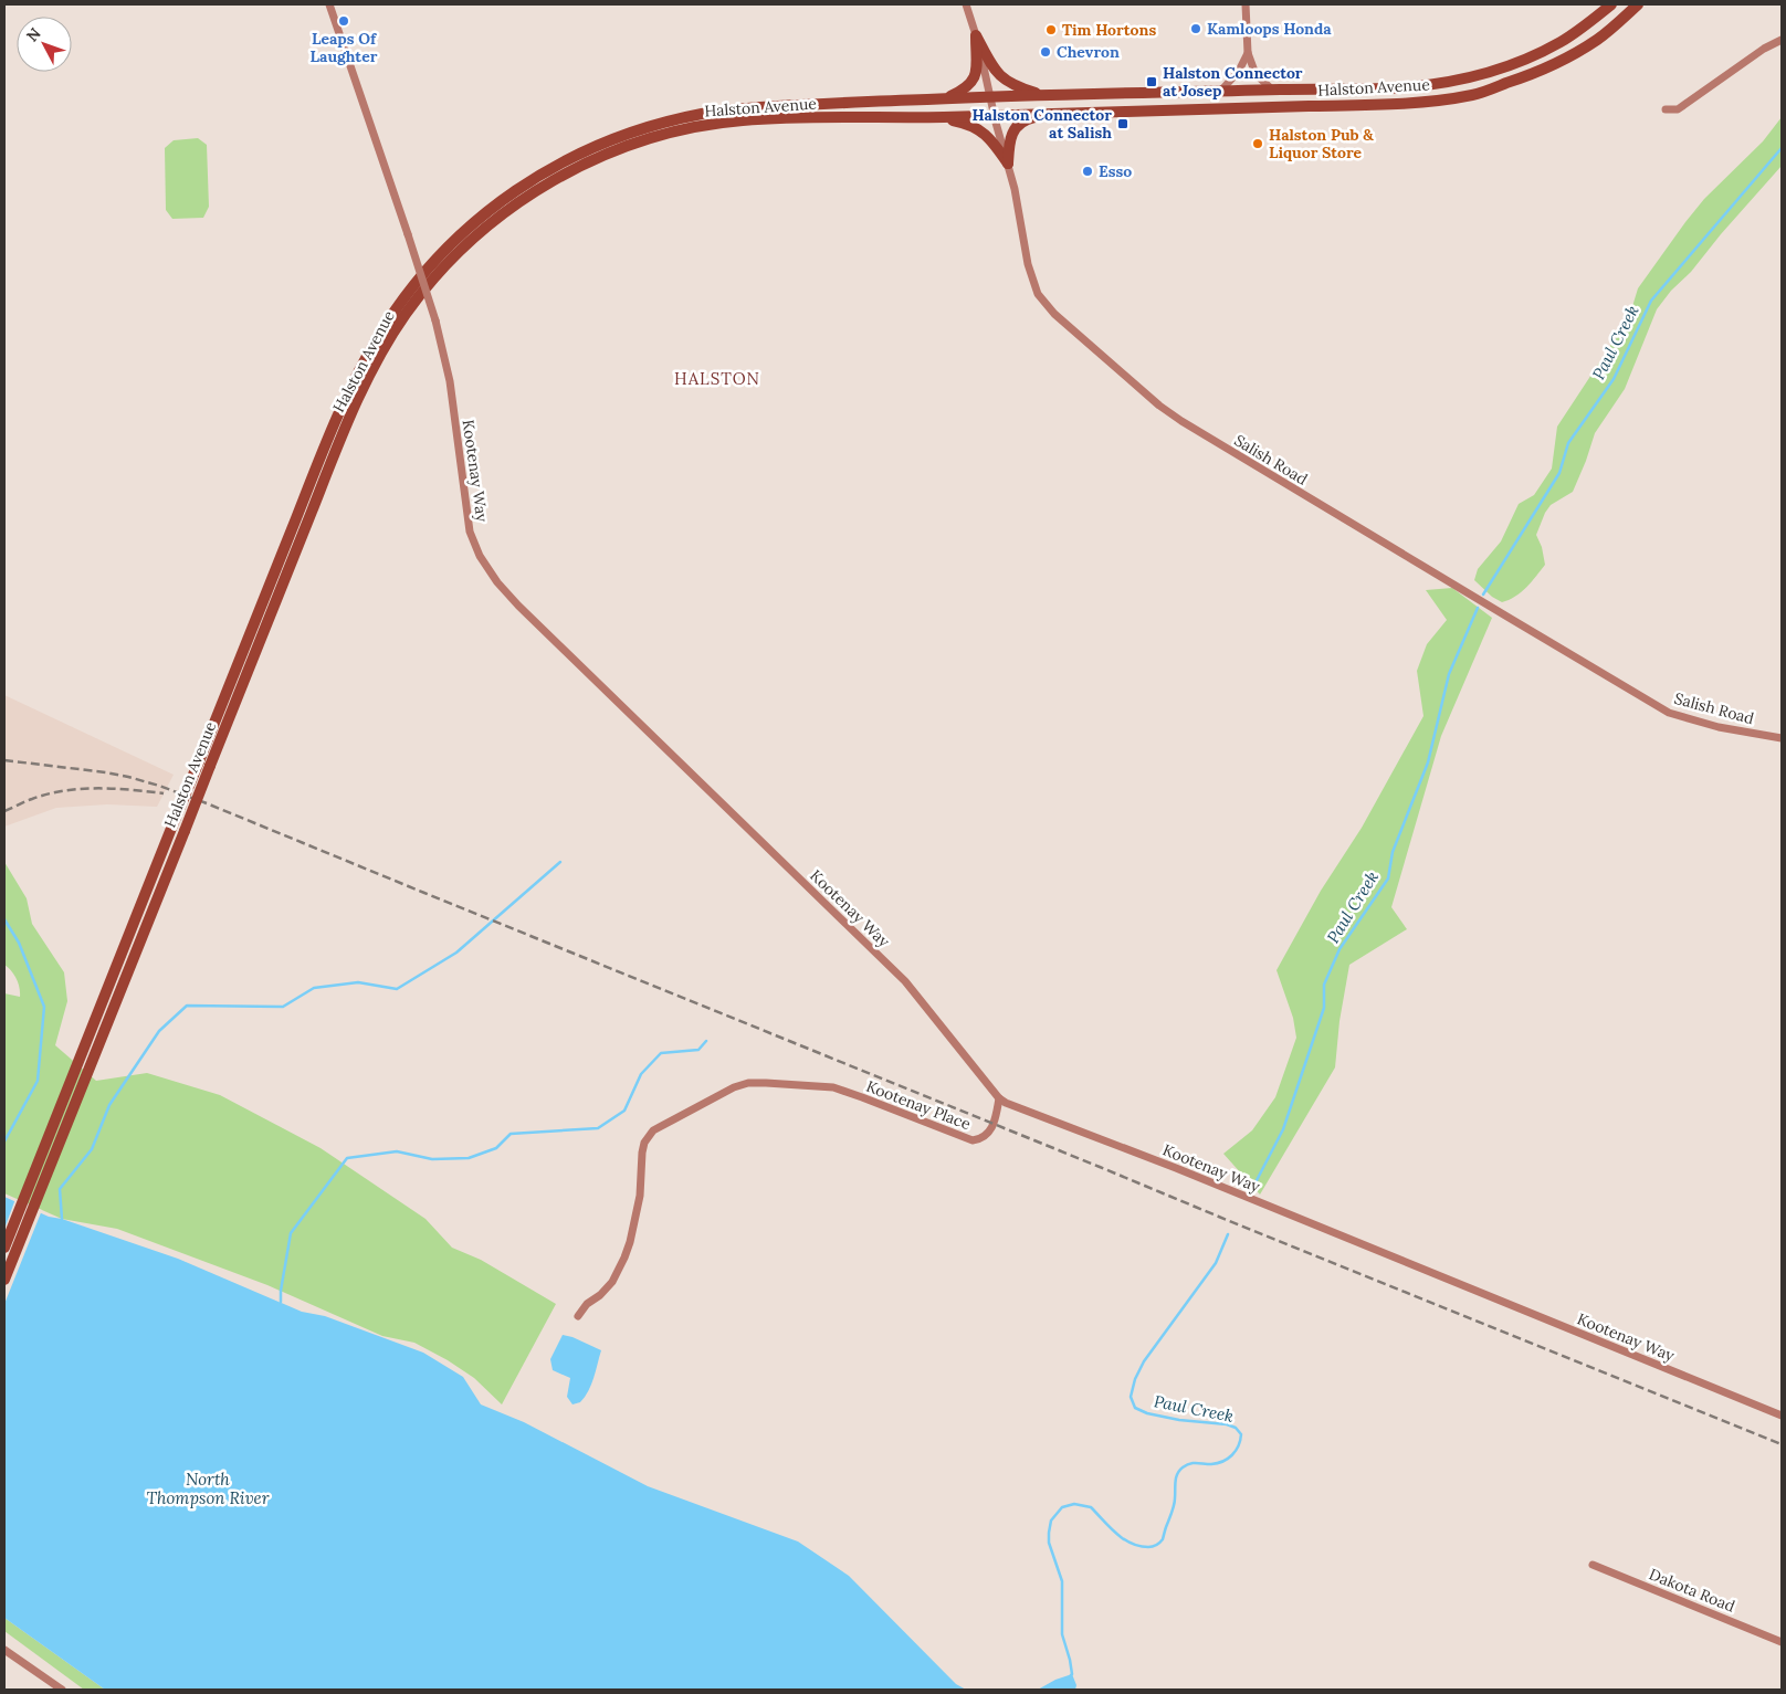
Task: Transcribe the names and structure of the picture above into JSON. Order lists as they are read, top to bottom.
{
  "streets": {
    "main road": ["Halston Avenue"],
    "street": [
      "Salish Road",
      "Kootenay Way",
      "Kootenay Place",
      "Dakota Road"
    ]
  },
  "crossings": [
    ["Halston Avenue", "Salish Road"],
    ["Kootenay Way", "Kootenay Place"]
  ],
  "districts": ["HALSTON"],
  "water": ["Paul Creek", "North Thompson River"],
  "places": {
    "other": [
      "Leaps Of Laughter",
      "Kamloops Honda",
      "Tim Hortons",
      "Chevron",
      "Halston Pub & Liquor Store",
      "Esso"
    ],
    "transit": ["Halston Connector at Josep", "Halston Connector at Salish"]
  },
  "north": "top left"
}
